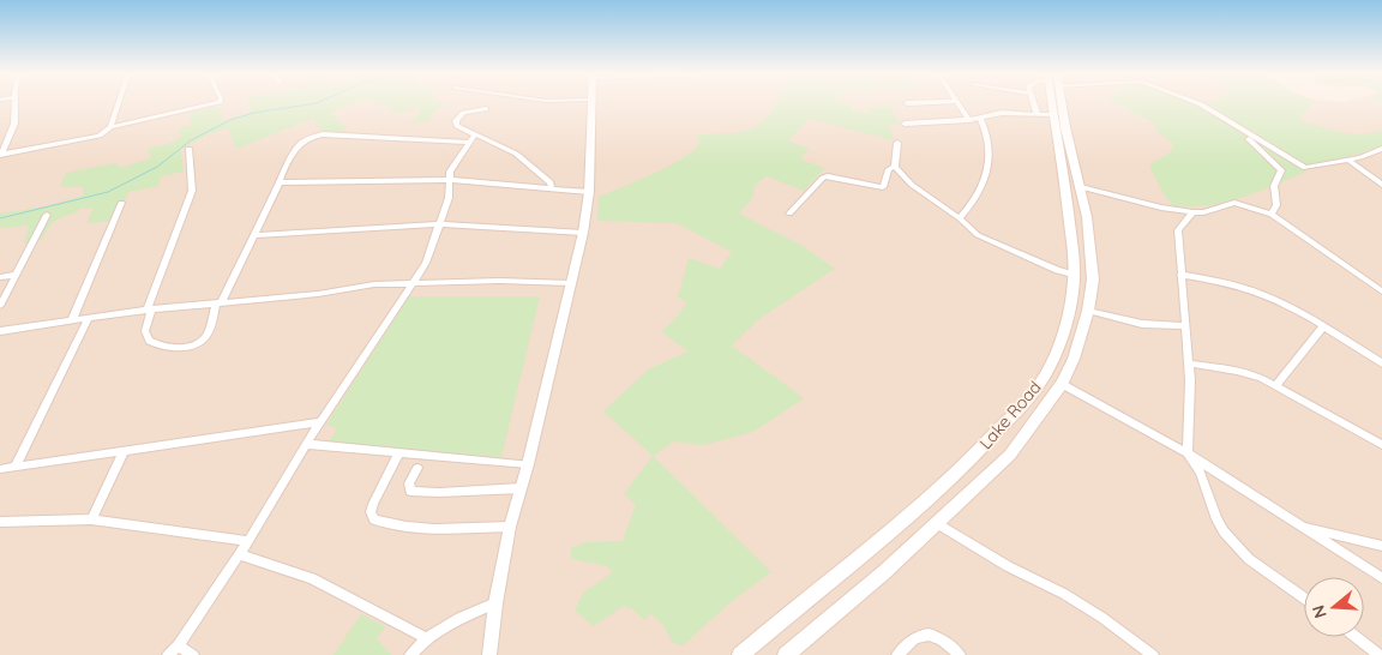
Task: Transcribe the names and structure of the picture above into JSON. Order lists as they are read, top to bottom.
{
  "streets": {
    "main road": ["Lake Road"]
  },
  "north": "left"
}
